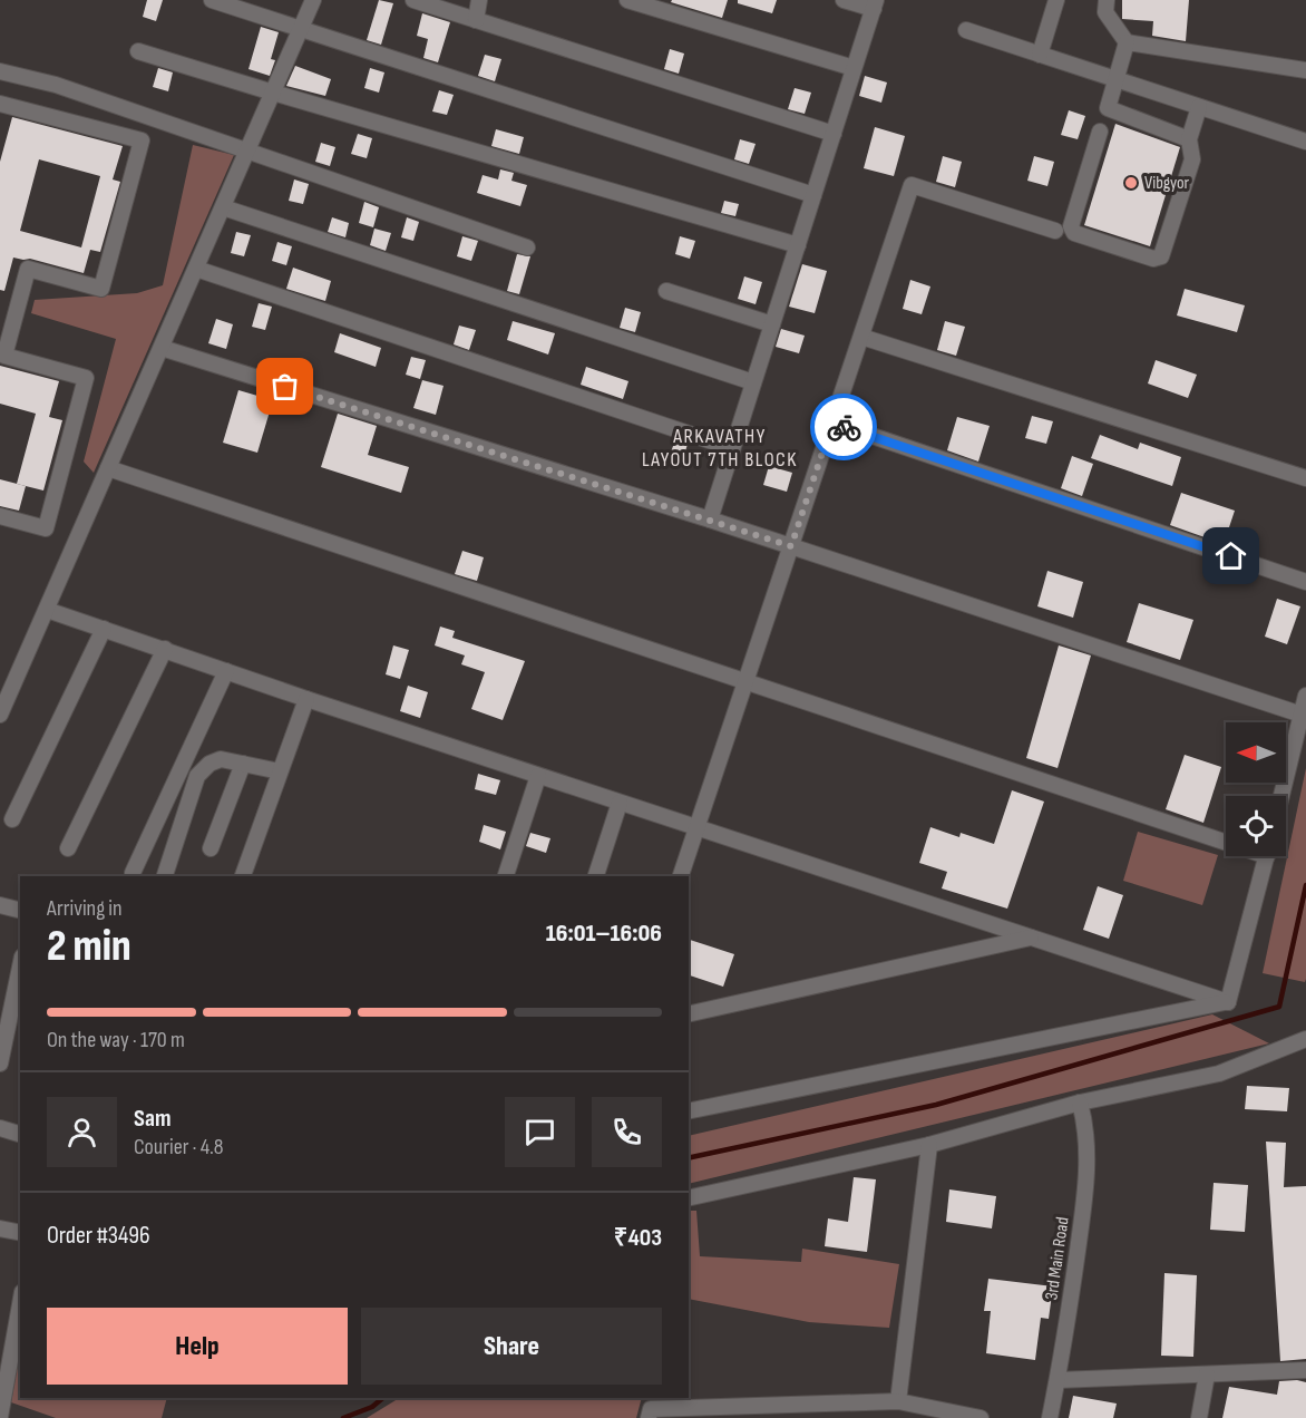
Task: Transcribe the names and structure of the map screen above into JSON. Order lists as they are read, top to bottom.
{
  "streets": {
    "street": ["3rd Main Road"]
  },
  "districts": ["ARKAVATHY LAYOUT 7TH BLOCK"],
  "places": ["Vibgyor"],
  "north": "left",
  "page": {
    "heading": ["2 min", "Arriving in", "16:01–16:06"],
    "panel": [
      "Sam",
      "Courier · 4.8",
      "Order #3496",
      "₹403"
    ],
    "bar": "On the way · 170 m",
    "buttons": ["Help", "Share"]
  }
}
